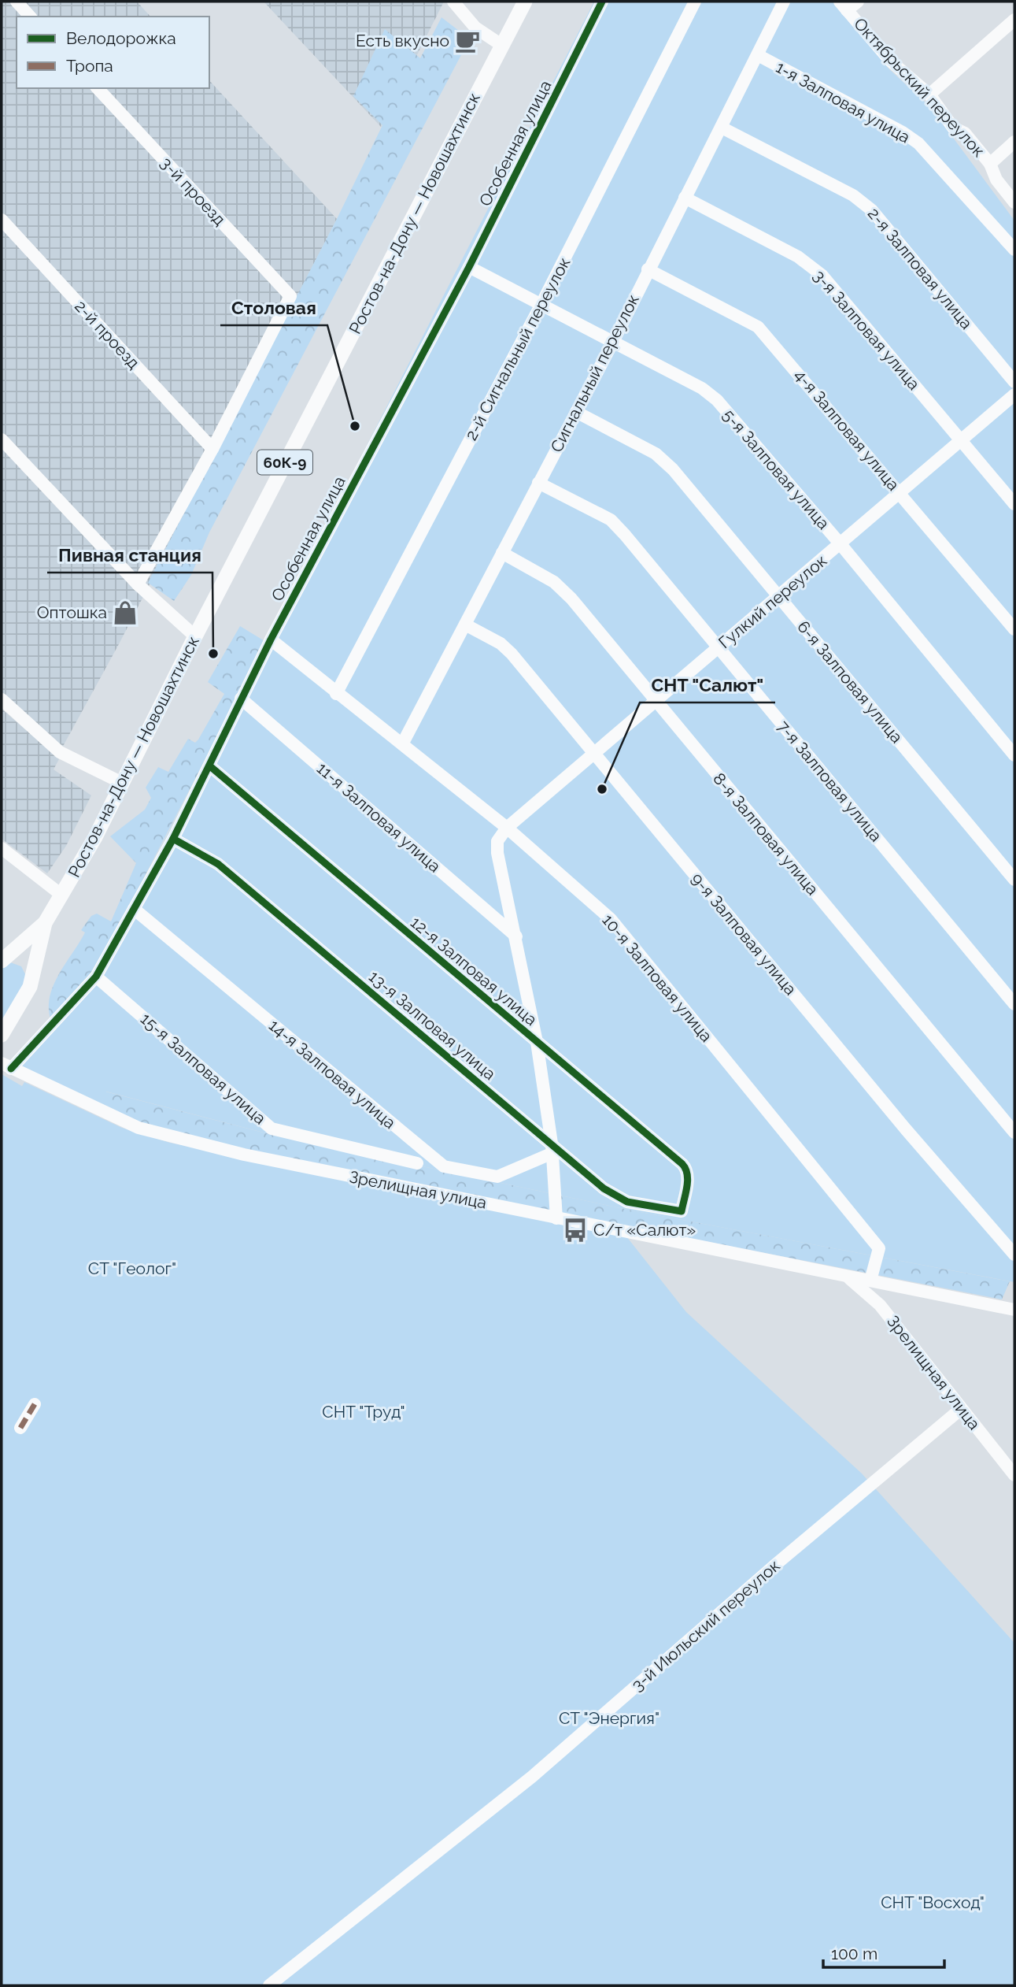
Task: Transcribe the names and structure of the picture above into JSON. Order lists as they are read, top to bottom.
{
  "streets": {
    "main road": ["Ростов-на-Дону — Новошахтинск", "60К-9"],
    "street": [
      "Октябрьский переулок",
      "1-я Залповая улица",
      "Особенная улица",
      "3-й проезд",
      "2-я Залповая улица",
      "3-я Залповая улица",
      "2-й проезд",
      "2-й Сигнальный переулок",
      "Сигнальный переулок",
      "4-я Залповая улица",
      "5-я Залповая улица",
      "Гулкий переулок",
      "6-я Залповая улица",
      "7-я Залповая улица",
      "11-я Залповая улица",
      "8-я Залповая улица",
      "9-я Залповая улица",
      "12-я Залповая улица",
      "10-я Залповая улица",
      "13-я Залповая улица",
      "15-я Залповая улица",
      "14-я Залповая улица",
      "Зрелищная улица",
      "3-й Июльский переулок"
    ]
  },
  "crossings": [
    ["1-я Залповая улица", "Сигнальный переулок"],
    ["Особенная улица", "5-я Залповая улица"],
    ["Особенная улица", "11-я Залповая улица"],
    ["Особенная улица", "12-я Залповая улица"],
    ["Особенная улица", "10-я Залповая улица"],
    ["Особенная улица", "13-я Залповая улица"],
    ["Особенная улица", "15-я Залповая улица"],
    ["Особенная улица", "14-я Залповая улица"],
    ["Особенная улица", "Зрелищная улица"],
    ["3-й проезд", "2-й проезд"],
    ["2-я Залповая улица", "Сигнальный переулок"],
    ["3-я Залповая улица", "Сигнальный переулок"],
    ["3-я Залповая улица", "Гулкий переулок"],
    ["2-й Сигнальный переулок", "5-я Залповая улица"],
    ["2-й Сигнальный переулок", "10-я Залповая улица"],
    ["Сигнальный переулок", "4-я Залповая улица"],
    ["Сигнальный переулок", "5-я Залповая улица"],
    ["Сигнальный переулок", "6-я Залповая улица"],
    ["Сигнальный переулок", "7-я Залповая улица"],
    ["Сигнальный переулок", "8-я Залповая улица"],
    ["Сигнальный переулок", "9-я Залповая улица"],
    ["Сигнальный переулок", "10-я Залповая улица"],
    ["4-я Залповая улица", "Гулкий переулок"],
    ["5-я Залповая улица", "Гулкий переулок"],
    ["Гулкий переулок", "6-я Залповая улица"],
    ["Гулкий переулок", "7-я Залповая улица"],
    ["Гулкий переулок", "11-я Залповая улица"],
    ["Гулкий переулок", "8-я Залповая улица"],
    ["Гулкий переулок", "9-я Залповая улица"],
    ["Гулкий переулок", "12-я Залповая улица"],
    ["Гулкий переулок", "10-я Залповая улица"],
    ["Гулкий переулок", "13-я Залповая улица"],
    ["Гулкий переулок", "14-я Залповая улица"],
    ["Гулкий переулок", "Зрелищная улица"],
    ["12-я Залповая улица", "13-я Залповая улица"],
    ["10-я Залповая улица", "Зрелищная улица"],
    ["13-я Залповая улица", "14-я Залповая улица"],
    ["Зрелищная улица", "3-й Июльский переулок"]
  ],
  "parks": [
    "СТ \"Геолог\"",
    "СНТ \"Труд\"",
    "СТ \"Энергия\"",
    "СНТ \"Восход\""
  ],
  "places": {
    "cafe": ["Есть вкусно"],
    "other": ["Столовая", "Пивная станция", "СНТ \"Салют\""],
    "shop": ["Оптошка"],
    "bus stop": ["С/т «Салют»"]
  },
  "legend": ["Велодорожка", "Тропа"],
  "scale_bar": "100 m"
}
